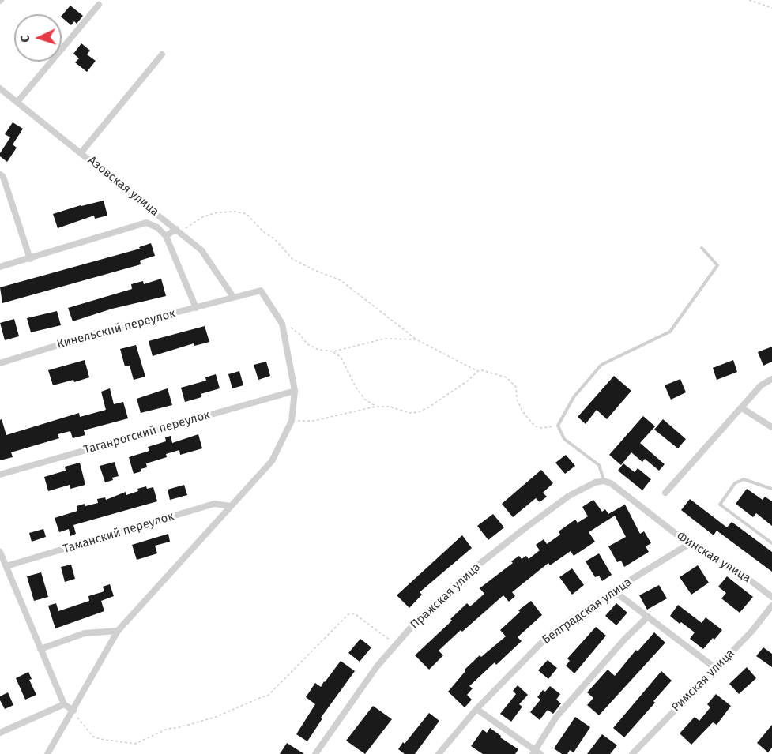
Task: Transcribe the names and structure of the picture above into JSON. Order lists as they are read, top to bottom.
{
  "streets": {
    "street": [
      "Азовская улица",
      "Кинельский переулок",
      "Таганрогский переулок",
      "Таманский переулок",
      "Финская улица",
      "Пражская улица",
      "Белградская улица",
      "Римская улица"
    ]
  },
  "crossings": [
    ["Азовская улица", "Кинельский переулок"],
    ["Финская улица", "Пражская улица"],
    ["Финская улица", "Белградская улица"]
  ],
  "north": "left"
}
